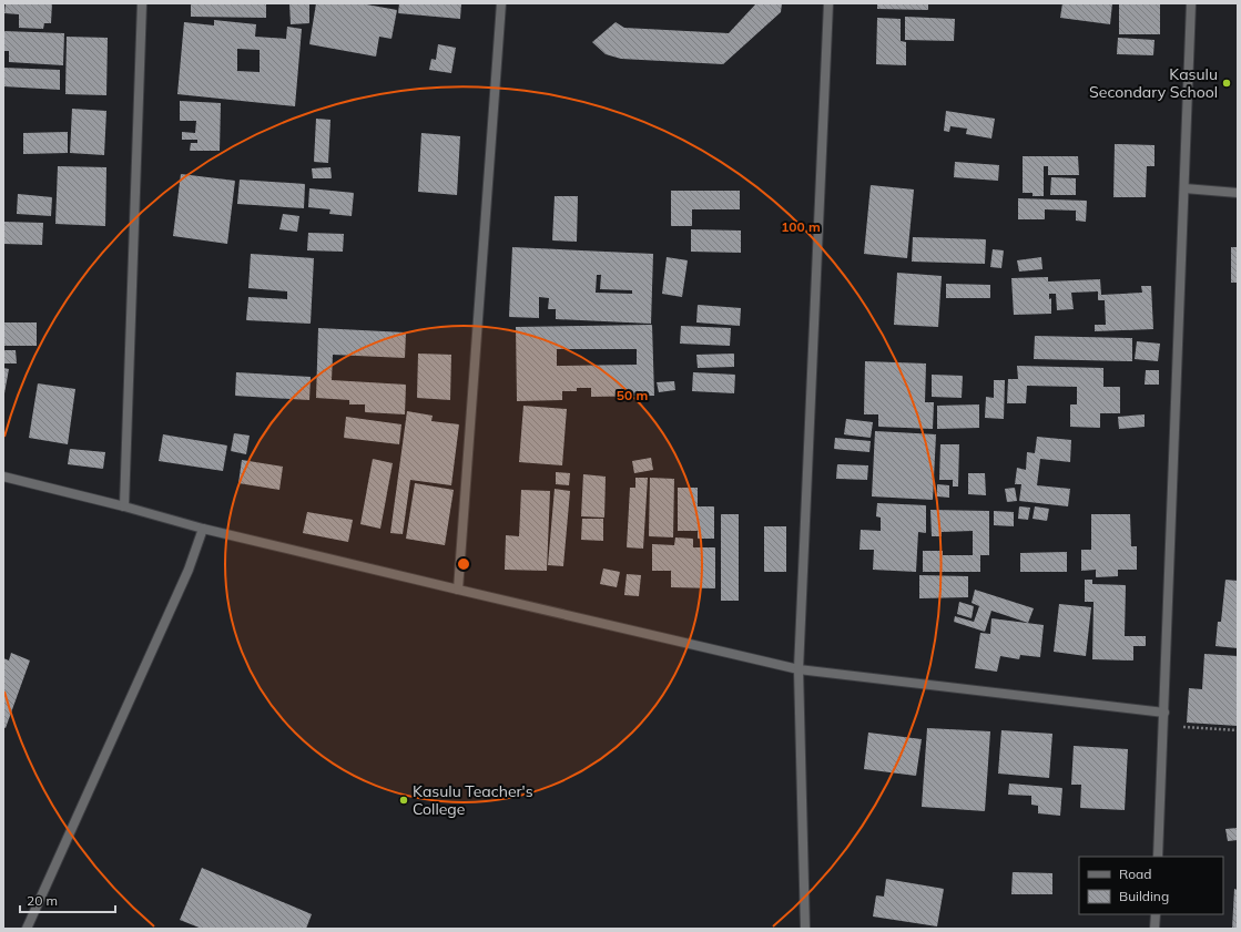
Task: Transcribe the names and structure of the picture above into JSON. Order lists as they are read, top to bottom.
{
  "places": ["Kasulu Secondary School", "Kasulu Teacher's College"],
  "legend": ["Road", "Building"],
  "scale_bar": "20 m",
  "rings": ["100 m", "50 m"]
}
